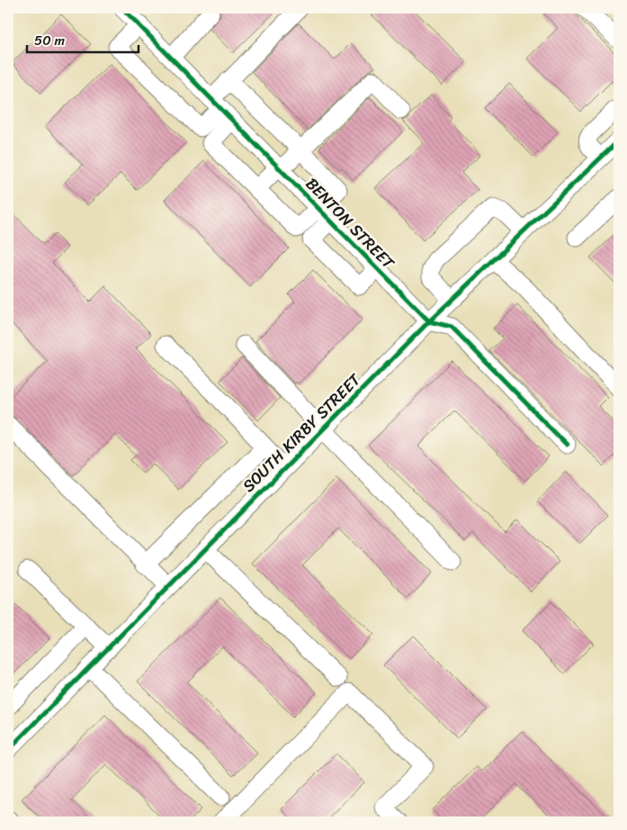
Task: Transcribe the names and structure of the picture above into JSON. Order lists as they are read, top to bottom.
{
  "streets": {
    "street": ["BENTON STREET", "SOUTH KIRBY STREET"]
  },
  "crossings": [
    ["BENTON STREET", "SOUTH KIRBY STREET"]
  ],
  "scale_bar": "50 m"
}
